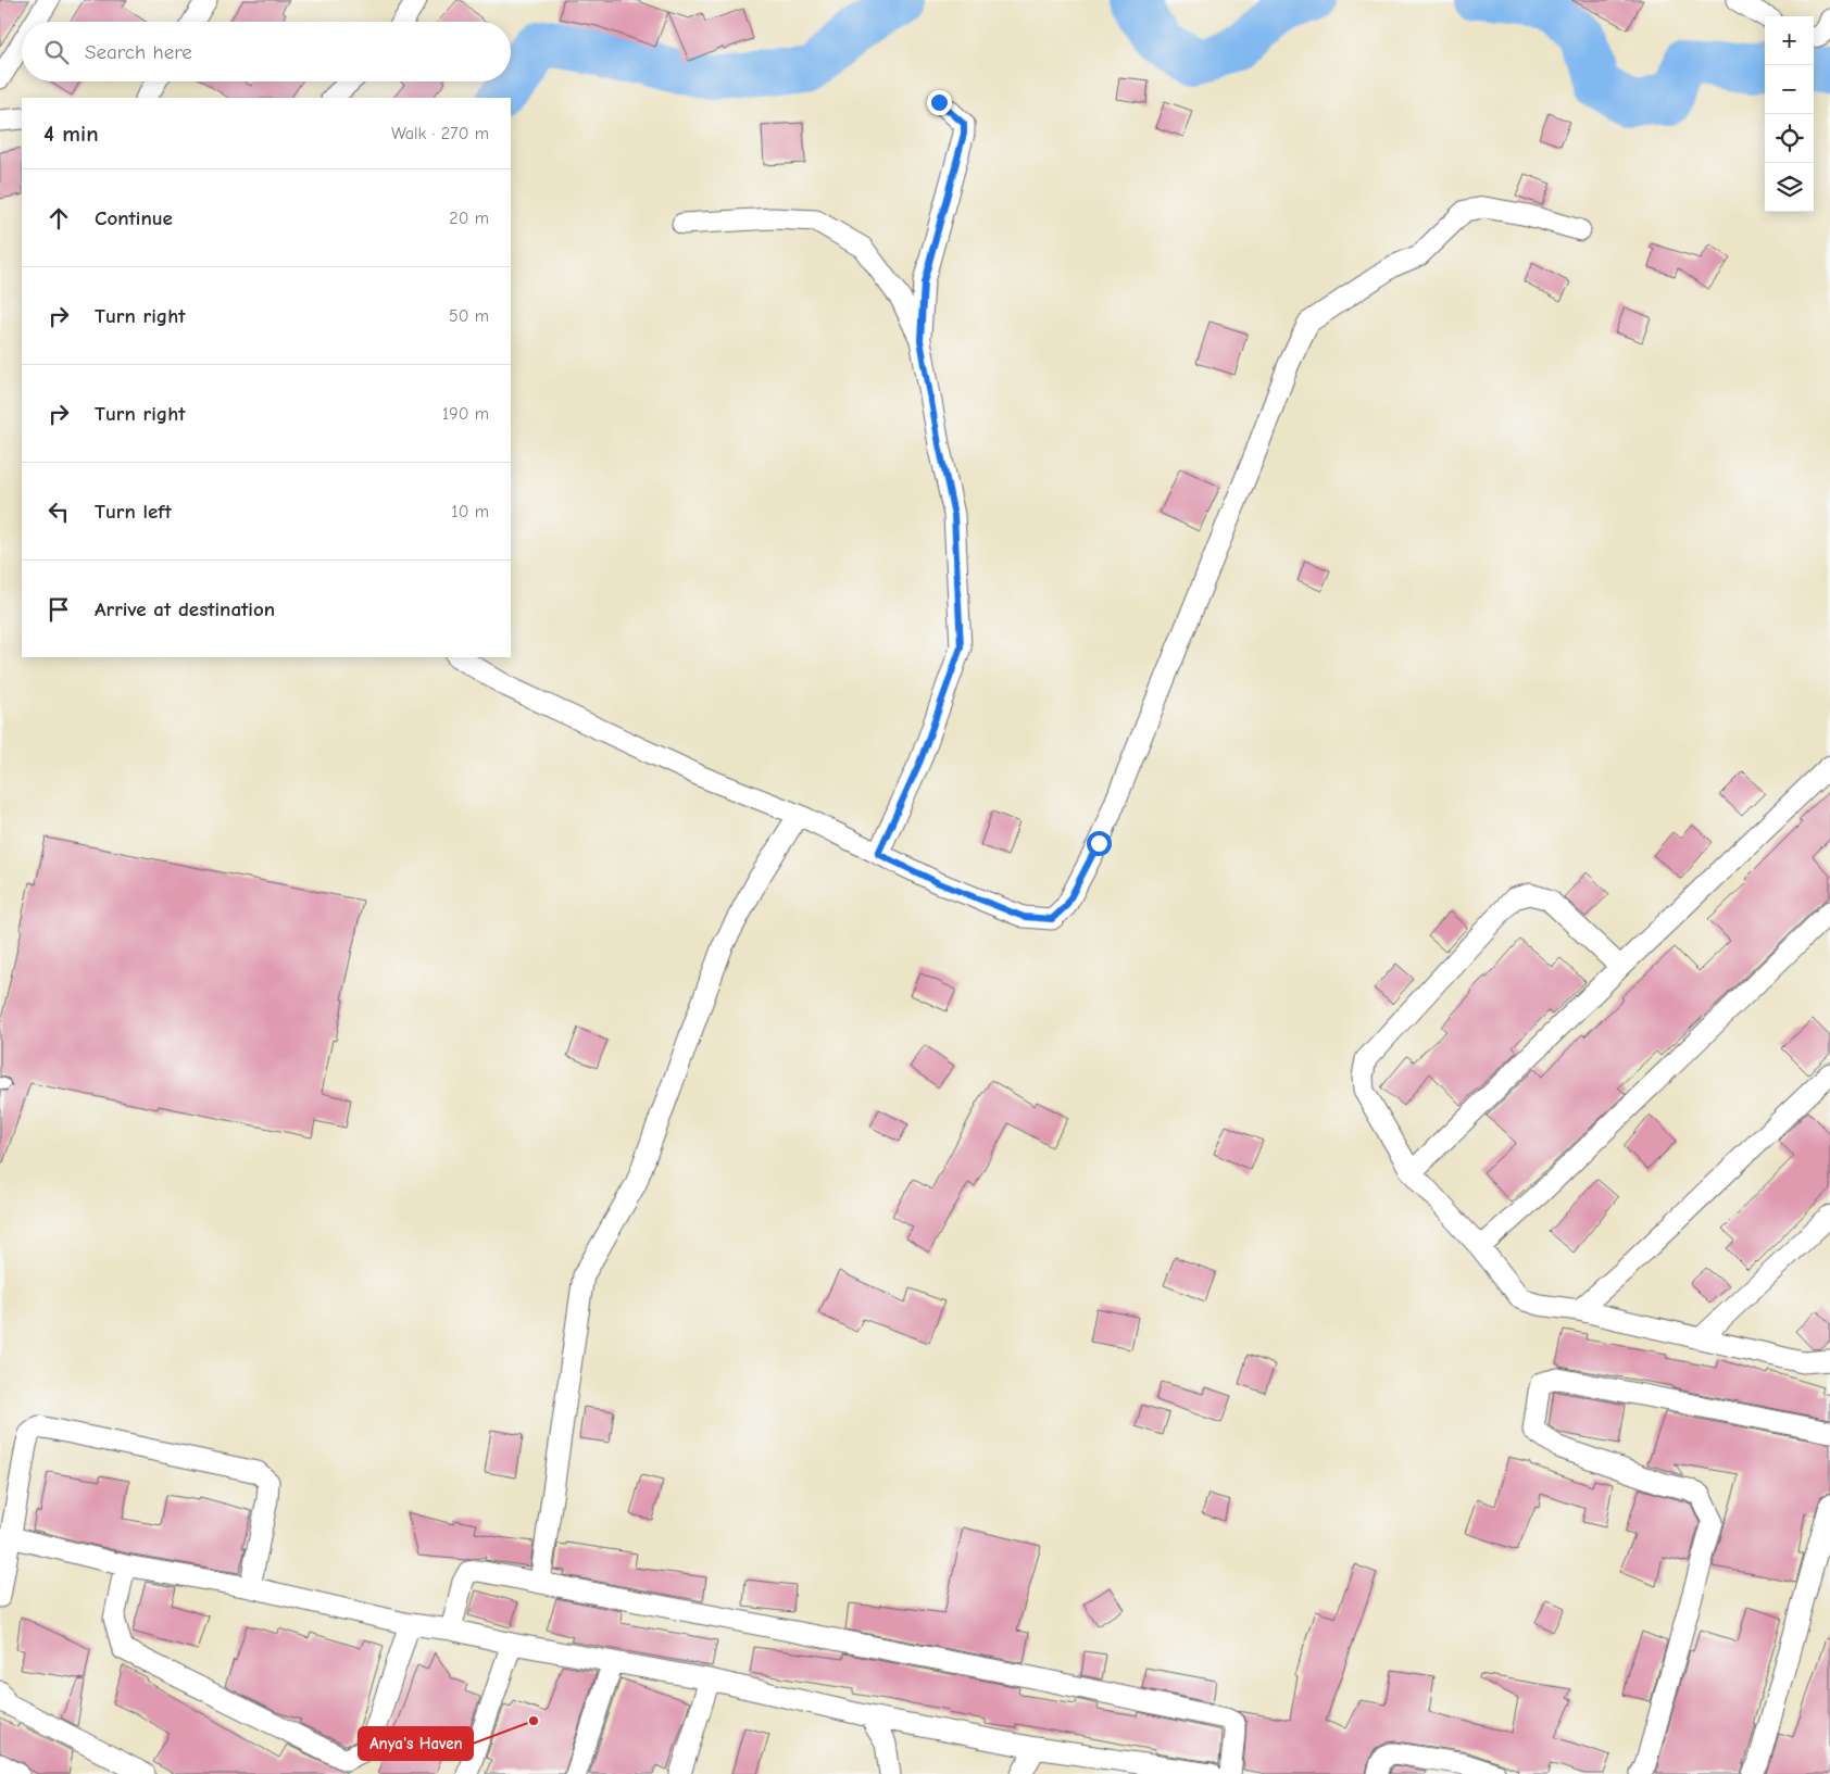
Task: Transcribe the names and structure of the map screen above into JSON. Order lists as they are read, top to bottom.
{
  "places": ["Anya's Haven"],
  "page": {
    "map_buttons": ["+", "−"],
    "search": "Search here",
    "heading": ["4 min", "Walk · 270 m"],
    "list": [
      ["Continue", "20 m"],
      ["Turn right", "50 m"],
      ["Turn right", "190 m"],
      ["Turn left", "10 m"],
      "Arrive at destination"
    ]
  }
}
